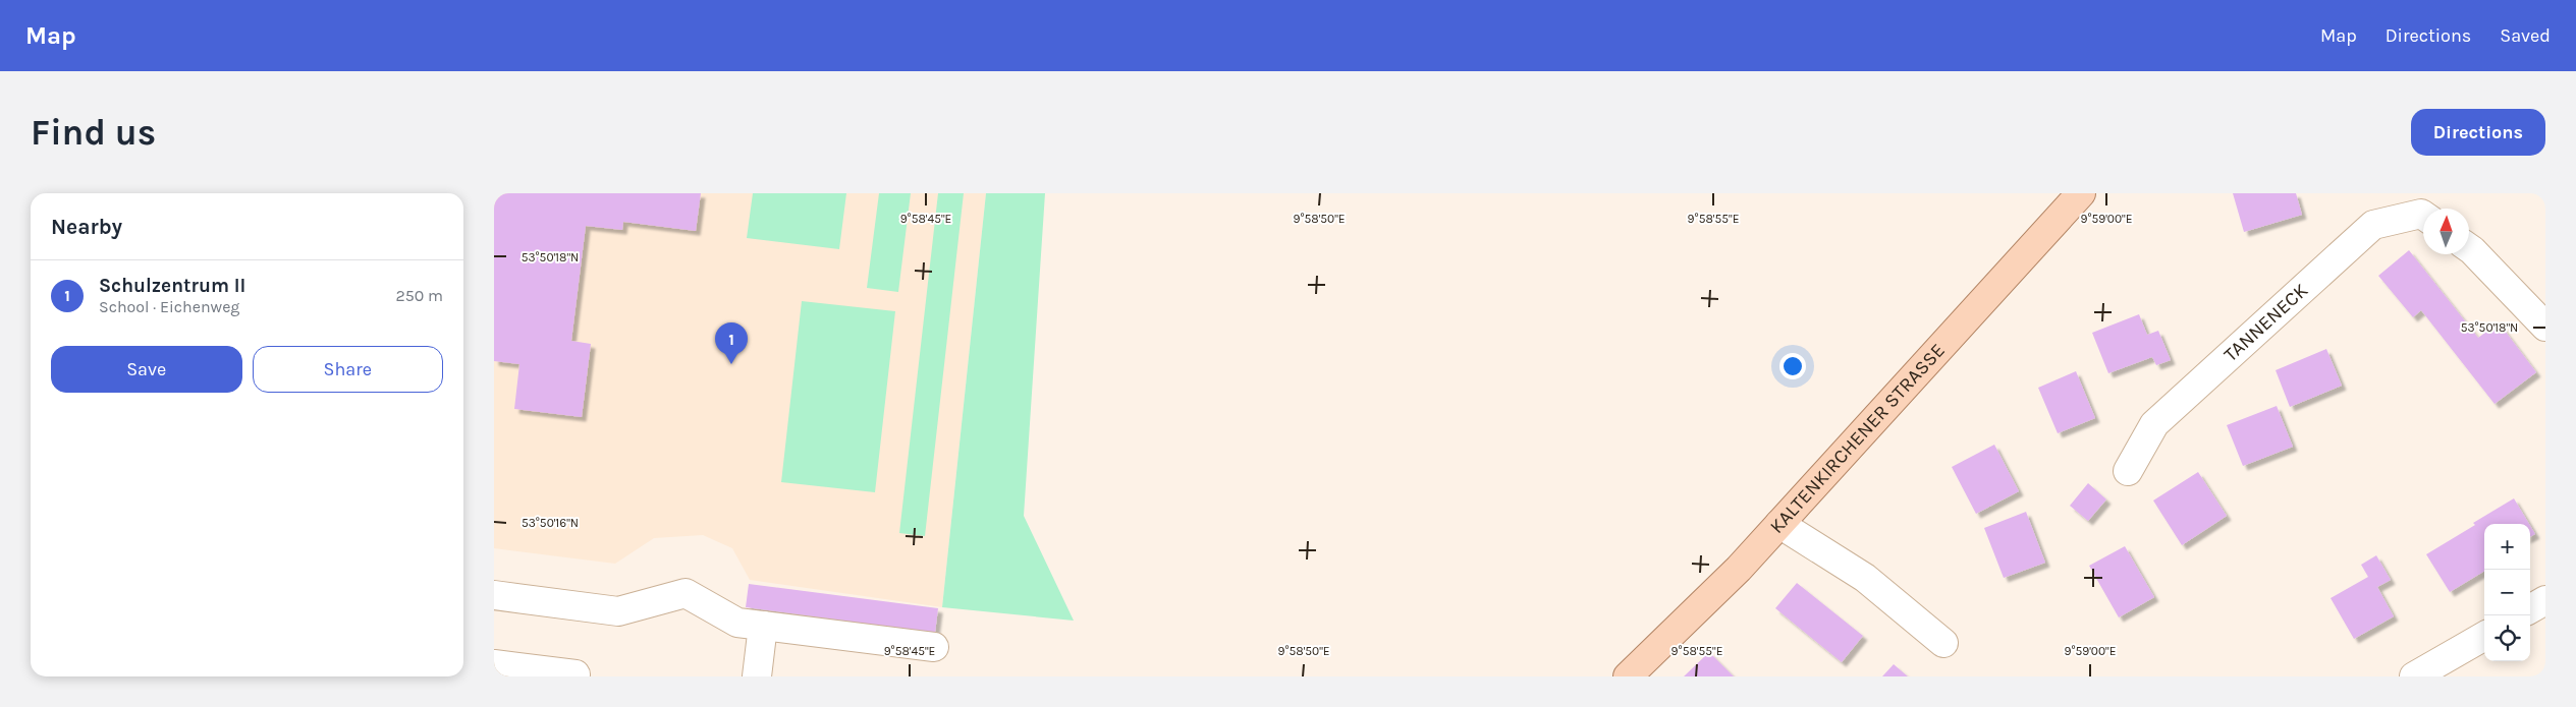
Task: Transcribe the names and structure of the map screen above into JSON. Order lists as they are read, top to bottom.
{
  "streets": {
    "main road": ["KALTENKIRCHENER STRASSE"],
    "street": ["TANNENECK"]
  },
  "north": "top",
  "page": {
    "header": "Map",
    "nav": ["Map", "Directions", "Saved"],
    "buttons": [
      "Directions",
      ["Save", "Share"]
    ],
    "title": "Find us",
    "heading": "Nearby",
    "list": [
      {
        "mark": "1",
        "name": "Schulzentrum II",
        "note": "School · Eichenweg",
        "value": "250 m"
      }
    ],
    "pins": "1",
    "map_buttons": ["+", "−"]
  },
  "coordinates": [
    "9°58'45\"E",
    "9°58'50\"E",
    "9°58'55\"E",
    "9°59'00\"E",
    "53°50'18\"N",
    "53°50'16\"N"
  ]
}
